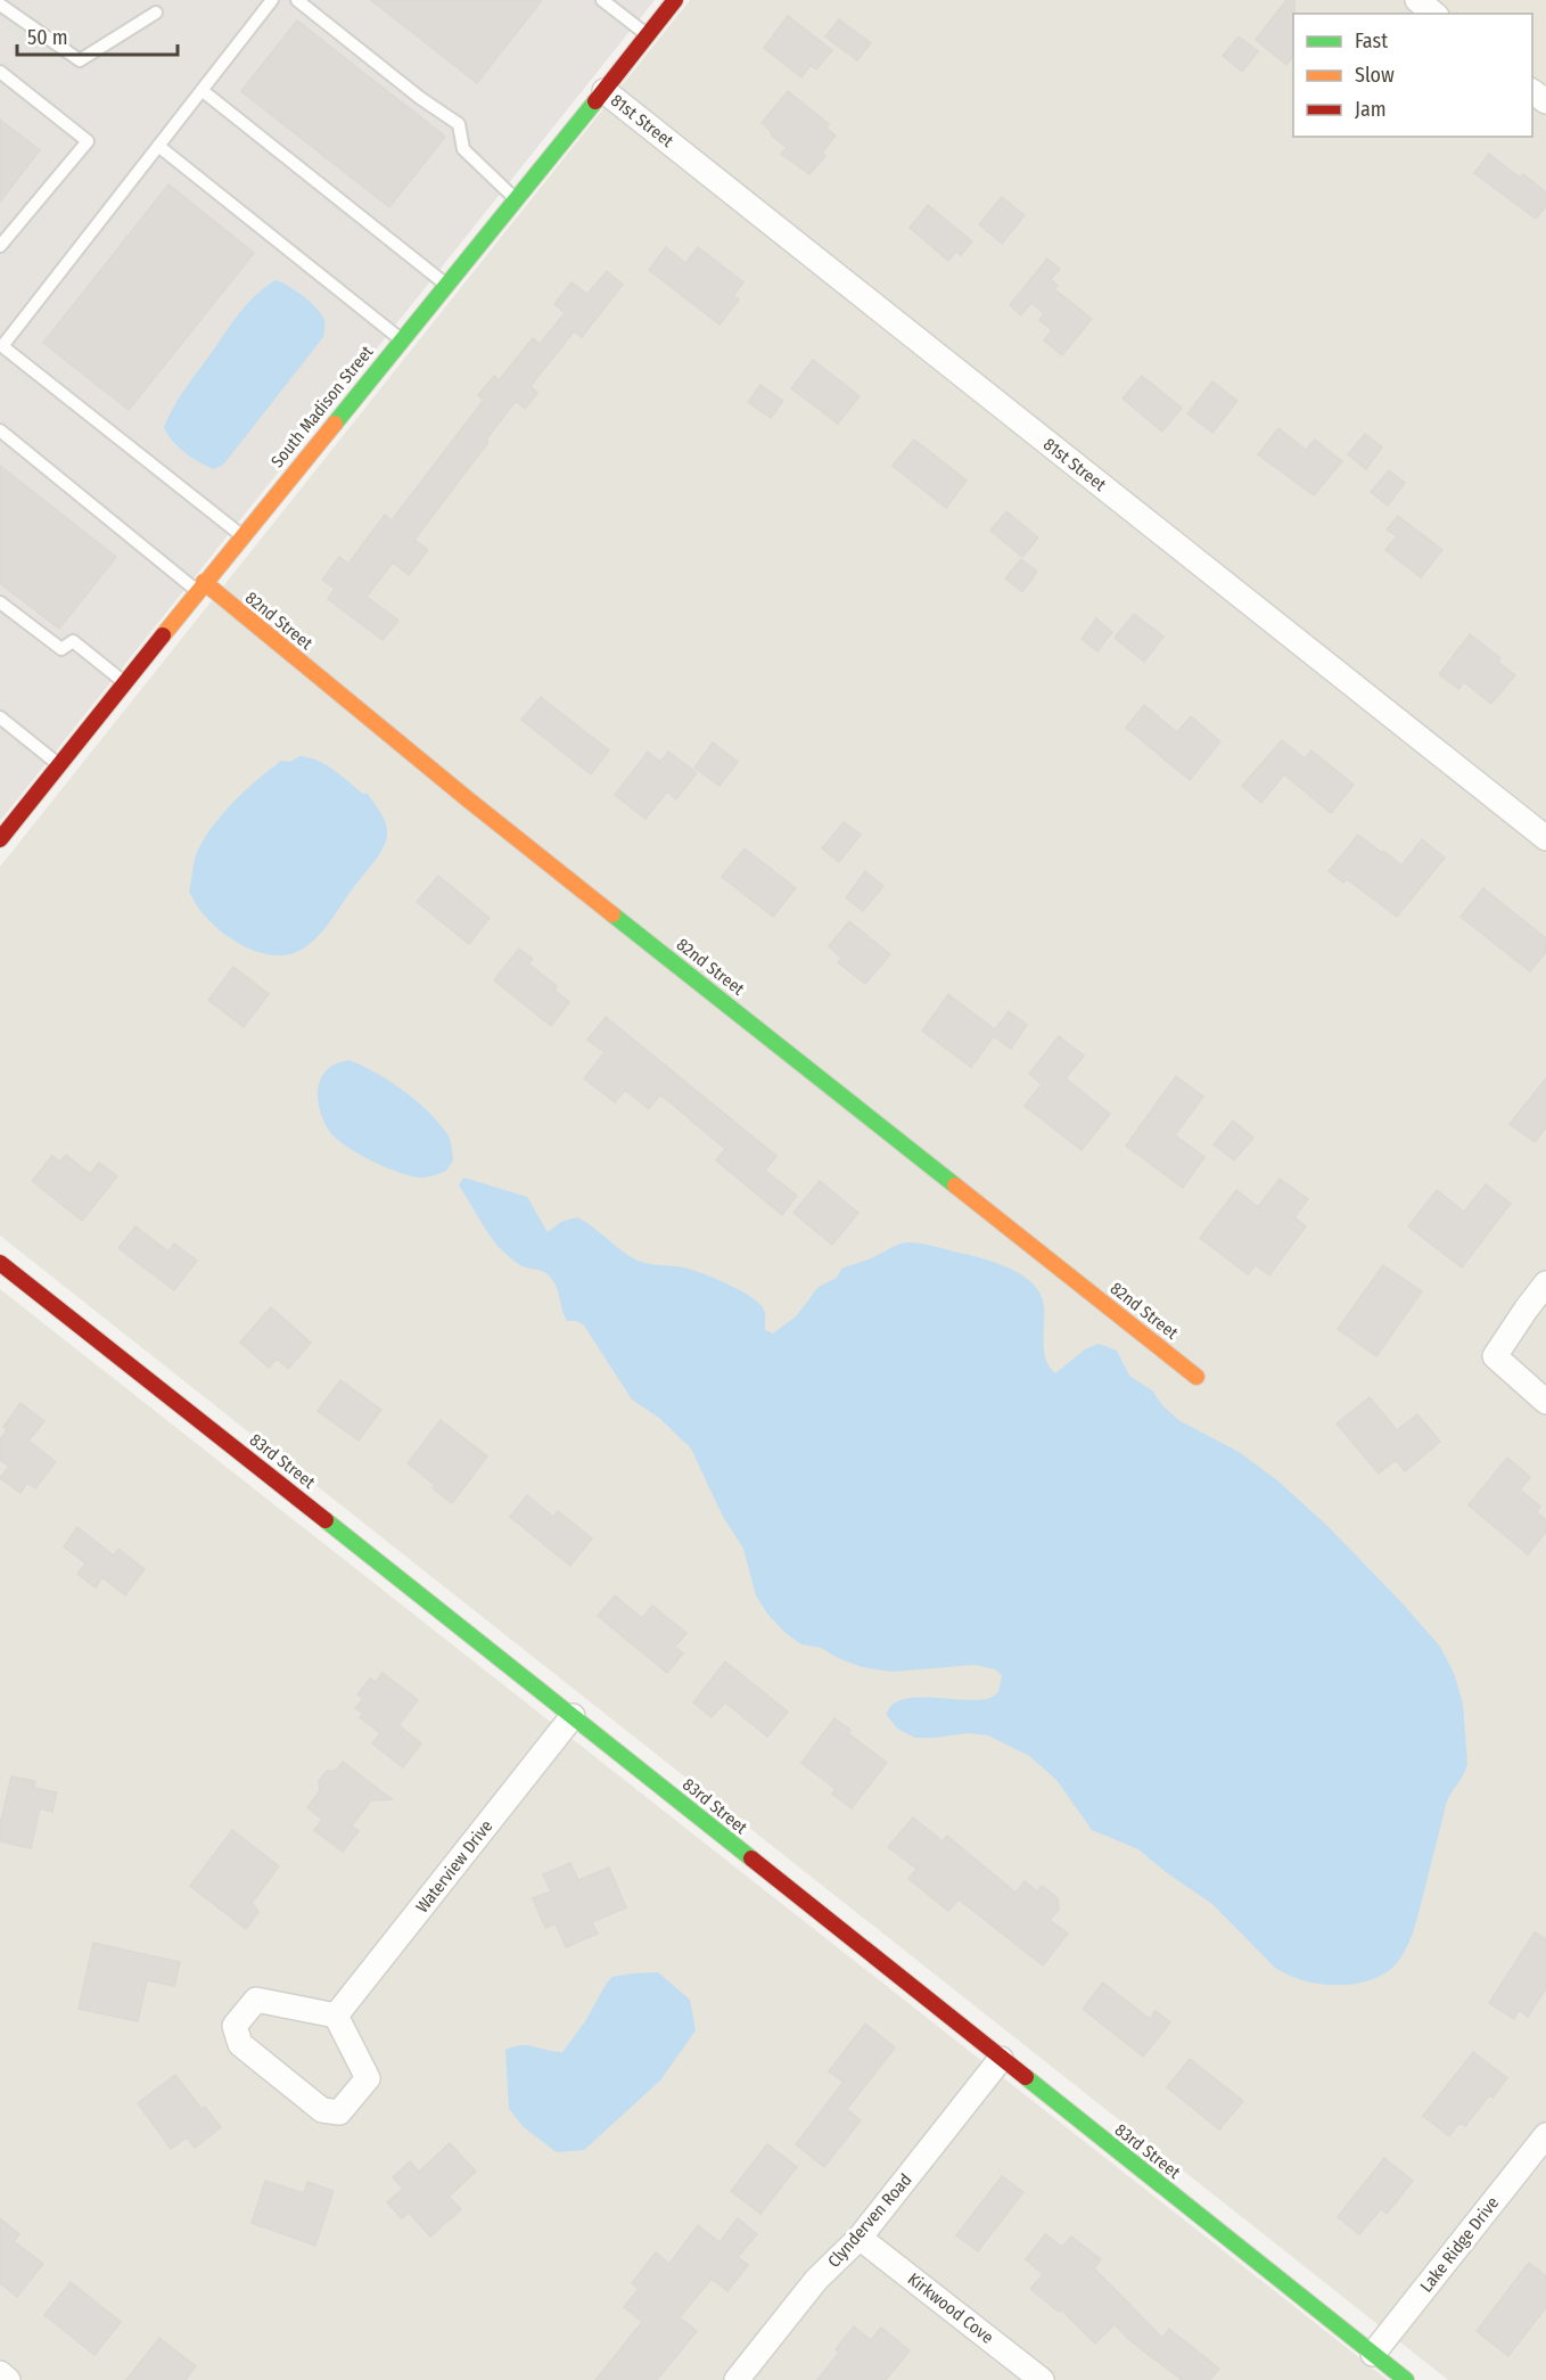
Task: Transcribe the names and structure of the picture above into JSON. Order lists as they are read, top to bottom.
{
  "streets": {
    "street": [
      "81st Street",
      "South Madison Street",
      "82nd Street",
      "83rd Street",
      "Waterview Drive",
      "Clynderven Road",
      "Lake Ridge Drive",
      "Kirkwood Cove"
    ]
  },
  "crossings": [
    ["81st Street", "South Madison Street"],
    ["South Madison Street", "82nd Street"],
    ["83rd Street", "Waterview Drive"],
    ["83rd Street", "Clynderven Road"],
    ["83rd Street", "Lake Ridge Drive"],
    ["Clynderven Road", "Kirkwood Cove"]
  ],
  "legend": ["Fast", "Slow", "Jam"],
  "scale_bar": "50 m"
}
